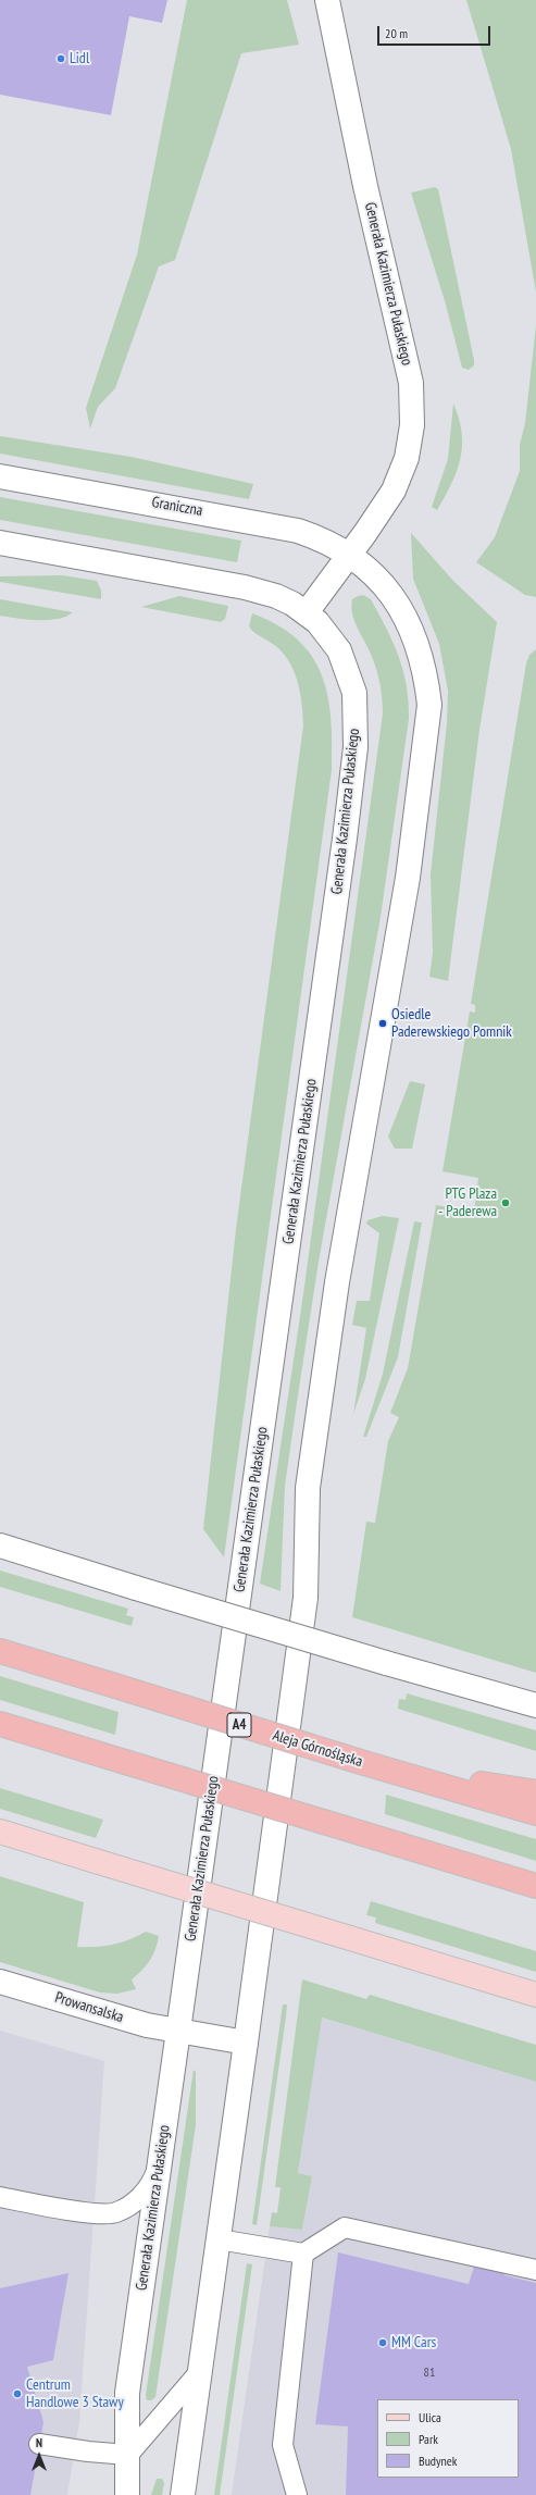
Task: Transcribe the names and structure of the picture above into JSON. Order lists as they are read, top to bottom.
{
  "streets": {
    "highway": ["A4", "Aleja Górnośląska"],
    "street": ["Generała Kazimierza Pułaskiego", "Graniczna", "Prowansalska"]
  },
  "crossings": [
    ["Generała Kazimierza Pułaskiego", "Graniczna"],
    ["Generała Kazimierza Pułaskiego", "Prowansalska"]
  ],
  "places": [
    "Lidl",
    "Osiedle Paderewskiego Pomnik",
    "PTG Plaza - Paderewa",
    "MM Cars",
    "Centrum Handlowe 3 Stawy"
  ],
  "house_numbers": ["81"],
  "legend": ["Ulica", "Park", "Budynek"],
  "scale_bar": "20 m",
  "north": "top"
}
